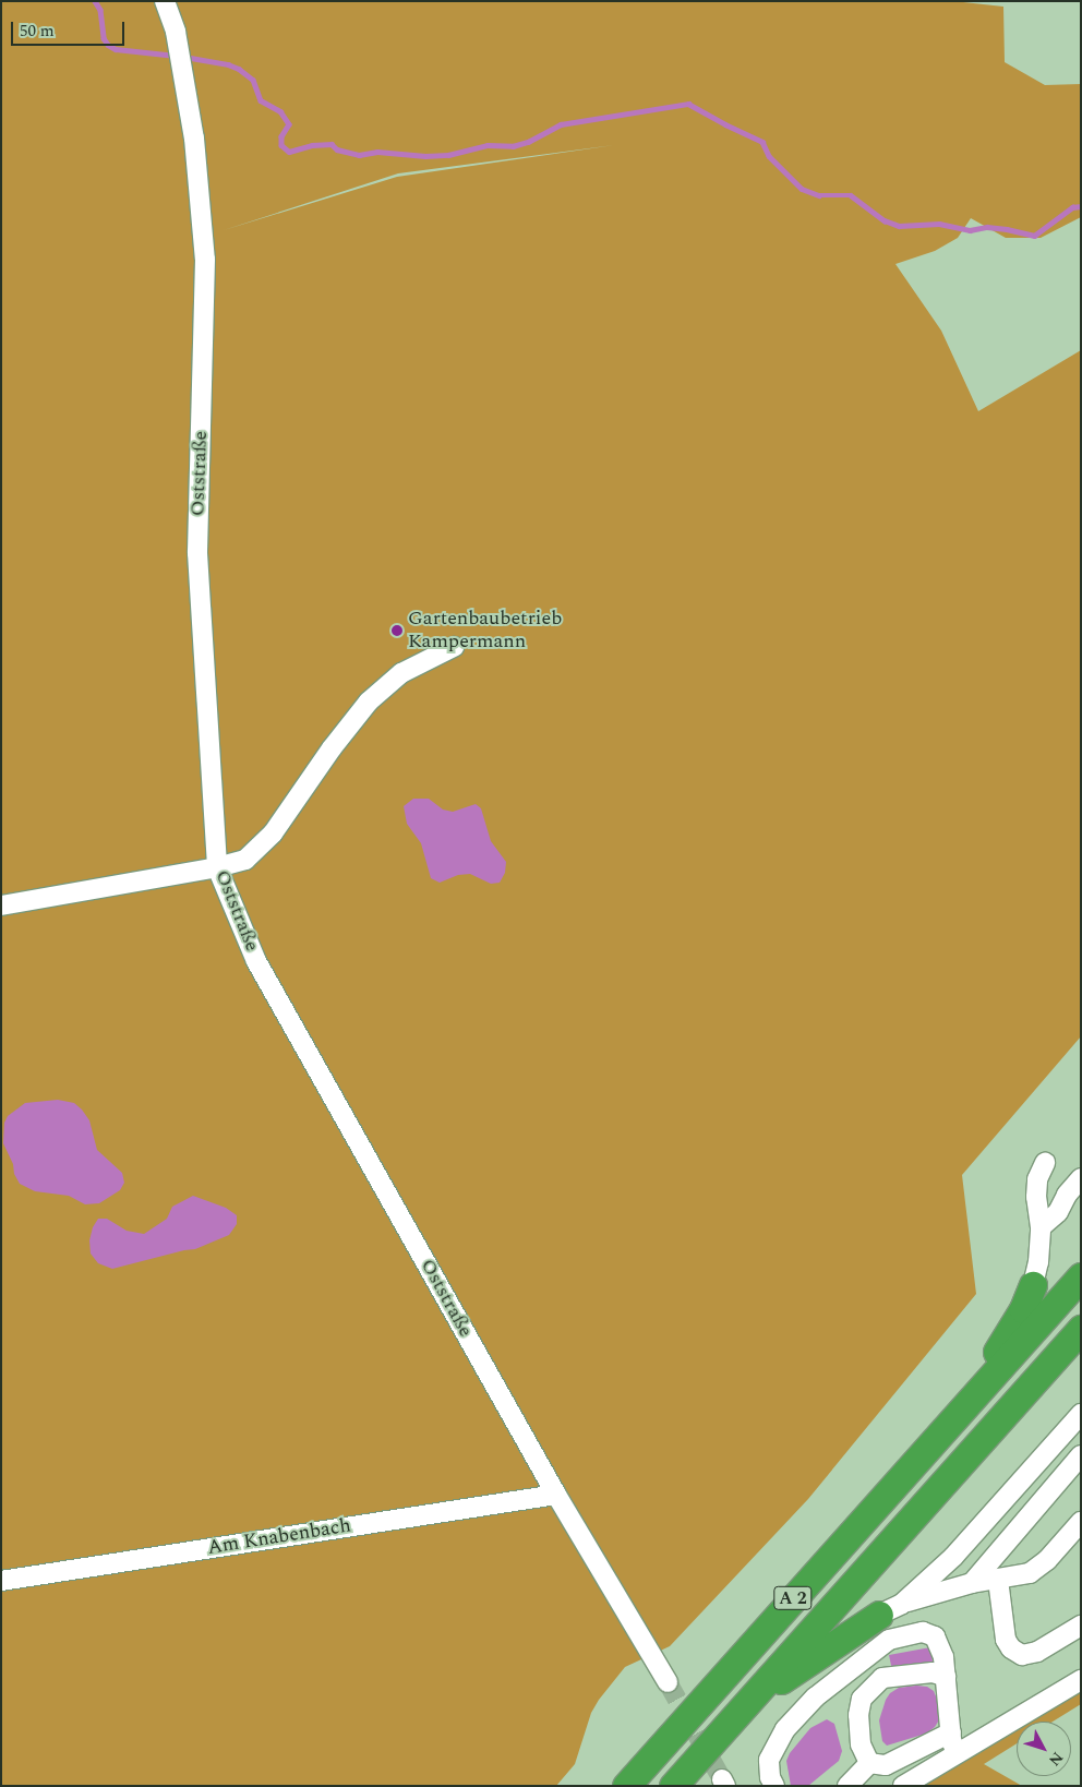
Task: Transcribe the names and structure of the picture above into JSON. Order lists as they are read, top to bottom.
{
  "streets": {
    "highway": ["A 2"],
    "street": ["Oststraße", "Am Knabenbach"]
  },
  "crossings": [
    ["Oststraße", "Am Knabenbach"]
  ],
  "places": ["Gartenbaubetrieb Kampermann"],
  "scale_bar": "50 m",
  "north": "bottom right"
}
